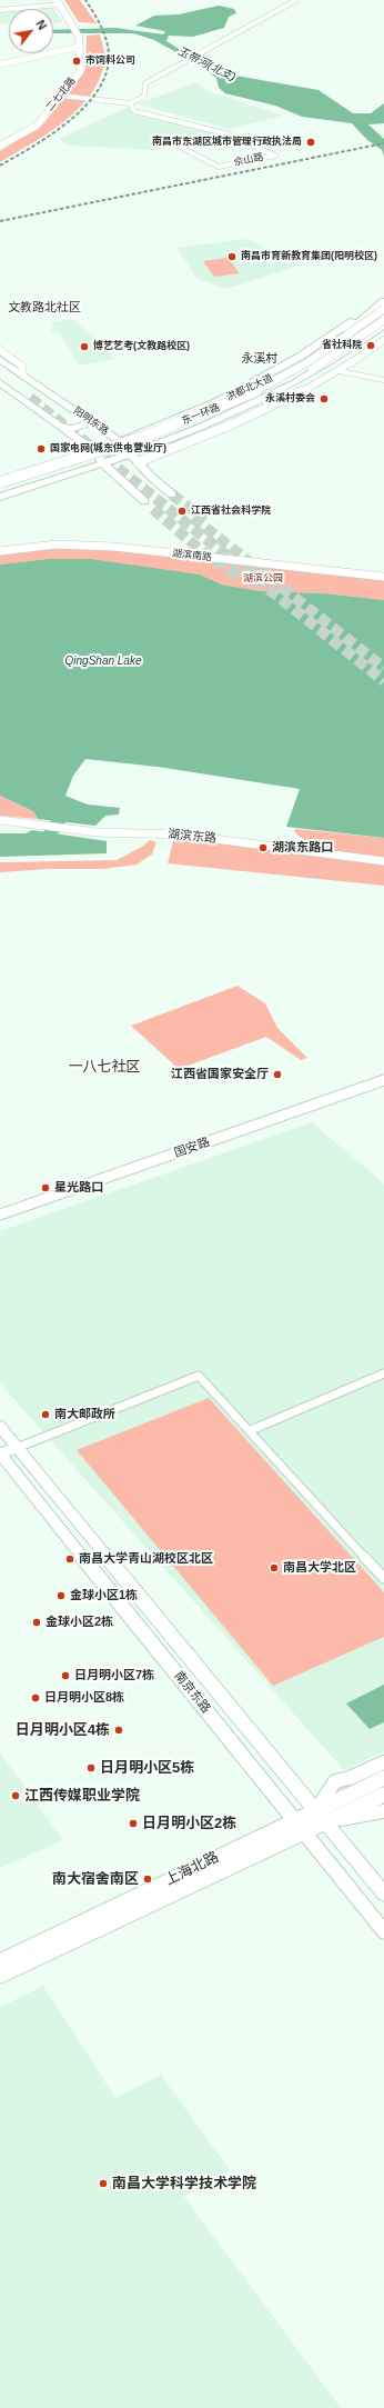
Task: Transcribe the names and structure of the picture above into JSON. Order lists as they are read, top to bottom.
{
  "streets": {
    "main road": [
      "二七北路",
      "洪都北大道",
      "东一环路",
      "阳明东路",
      "南京东路",
      "上海北路"
    ],
    "street": [
      "佘山路",
      "湖滨南路",
      "湖滨东路",
      "国安路"
    ]
  },
  "crossings": [
    ["二七北路", "佘山路"],
    ["洪都北大道", "阳明东路"],
    ["南京东路", "上海北路"]
  ],
  "districts": ["文教路北社区", "永溪村", "一八七社区"],
  "water": ["玉带河(北支)", "QingShan Lake"],
  "parks": ["湖滨公园"],
  "places": [
    "市饲料公司",
    "南昌市东湖区城市管理行政执法局",
    "南昌市育新教育集团(阳明校区)",
    "省社科院",
    "博艺艺考(文教路校区)",
    "永溪村委会",
    "国家电网(城东供电营业厅)",
    "江西省社会科学院",
    "湖滨东路口",
    "江西省国家安全厅",
    "星光路口",
    "南大邮政所",
    "南昌大学青山湖校区北区",
    "南昌大学北区",
    "金球小区1栋",
    "金球小区2栋",
    "日月明小区7栋",
    "日月明小区8栋",
    "日月明小区4栋",
    "日月明小区5栋",
    "江西传媒职业学院",
    "日月明小区2栋",
    "南大宿舍南区",
    "南昌大学科学技术学院"
  ],
  "north": "top right"
}
